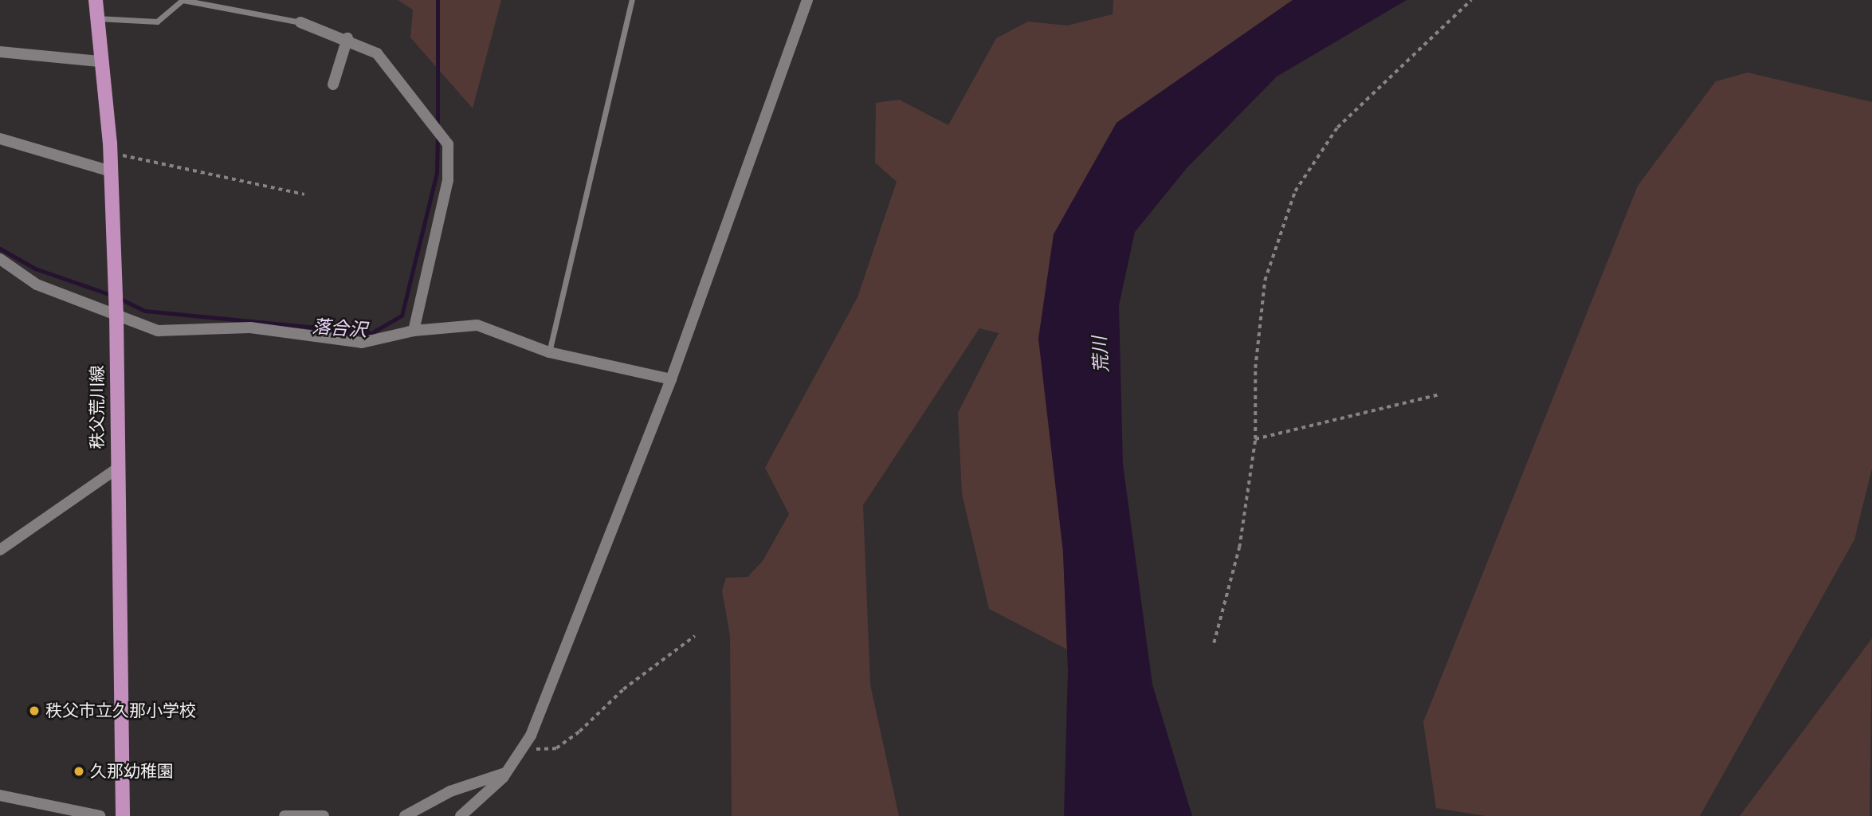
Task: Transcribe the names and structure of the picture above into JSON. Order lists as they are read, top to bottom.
{
  "streets": {
    "main road": ["秩父荒川線"]
  },
  "water": ["落合沢", "荒川"],
  "places": ["秩父市立久那小学校", "久那幼稚園"]
}
